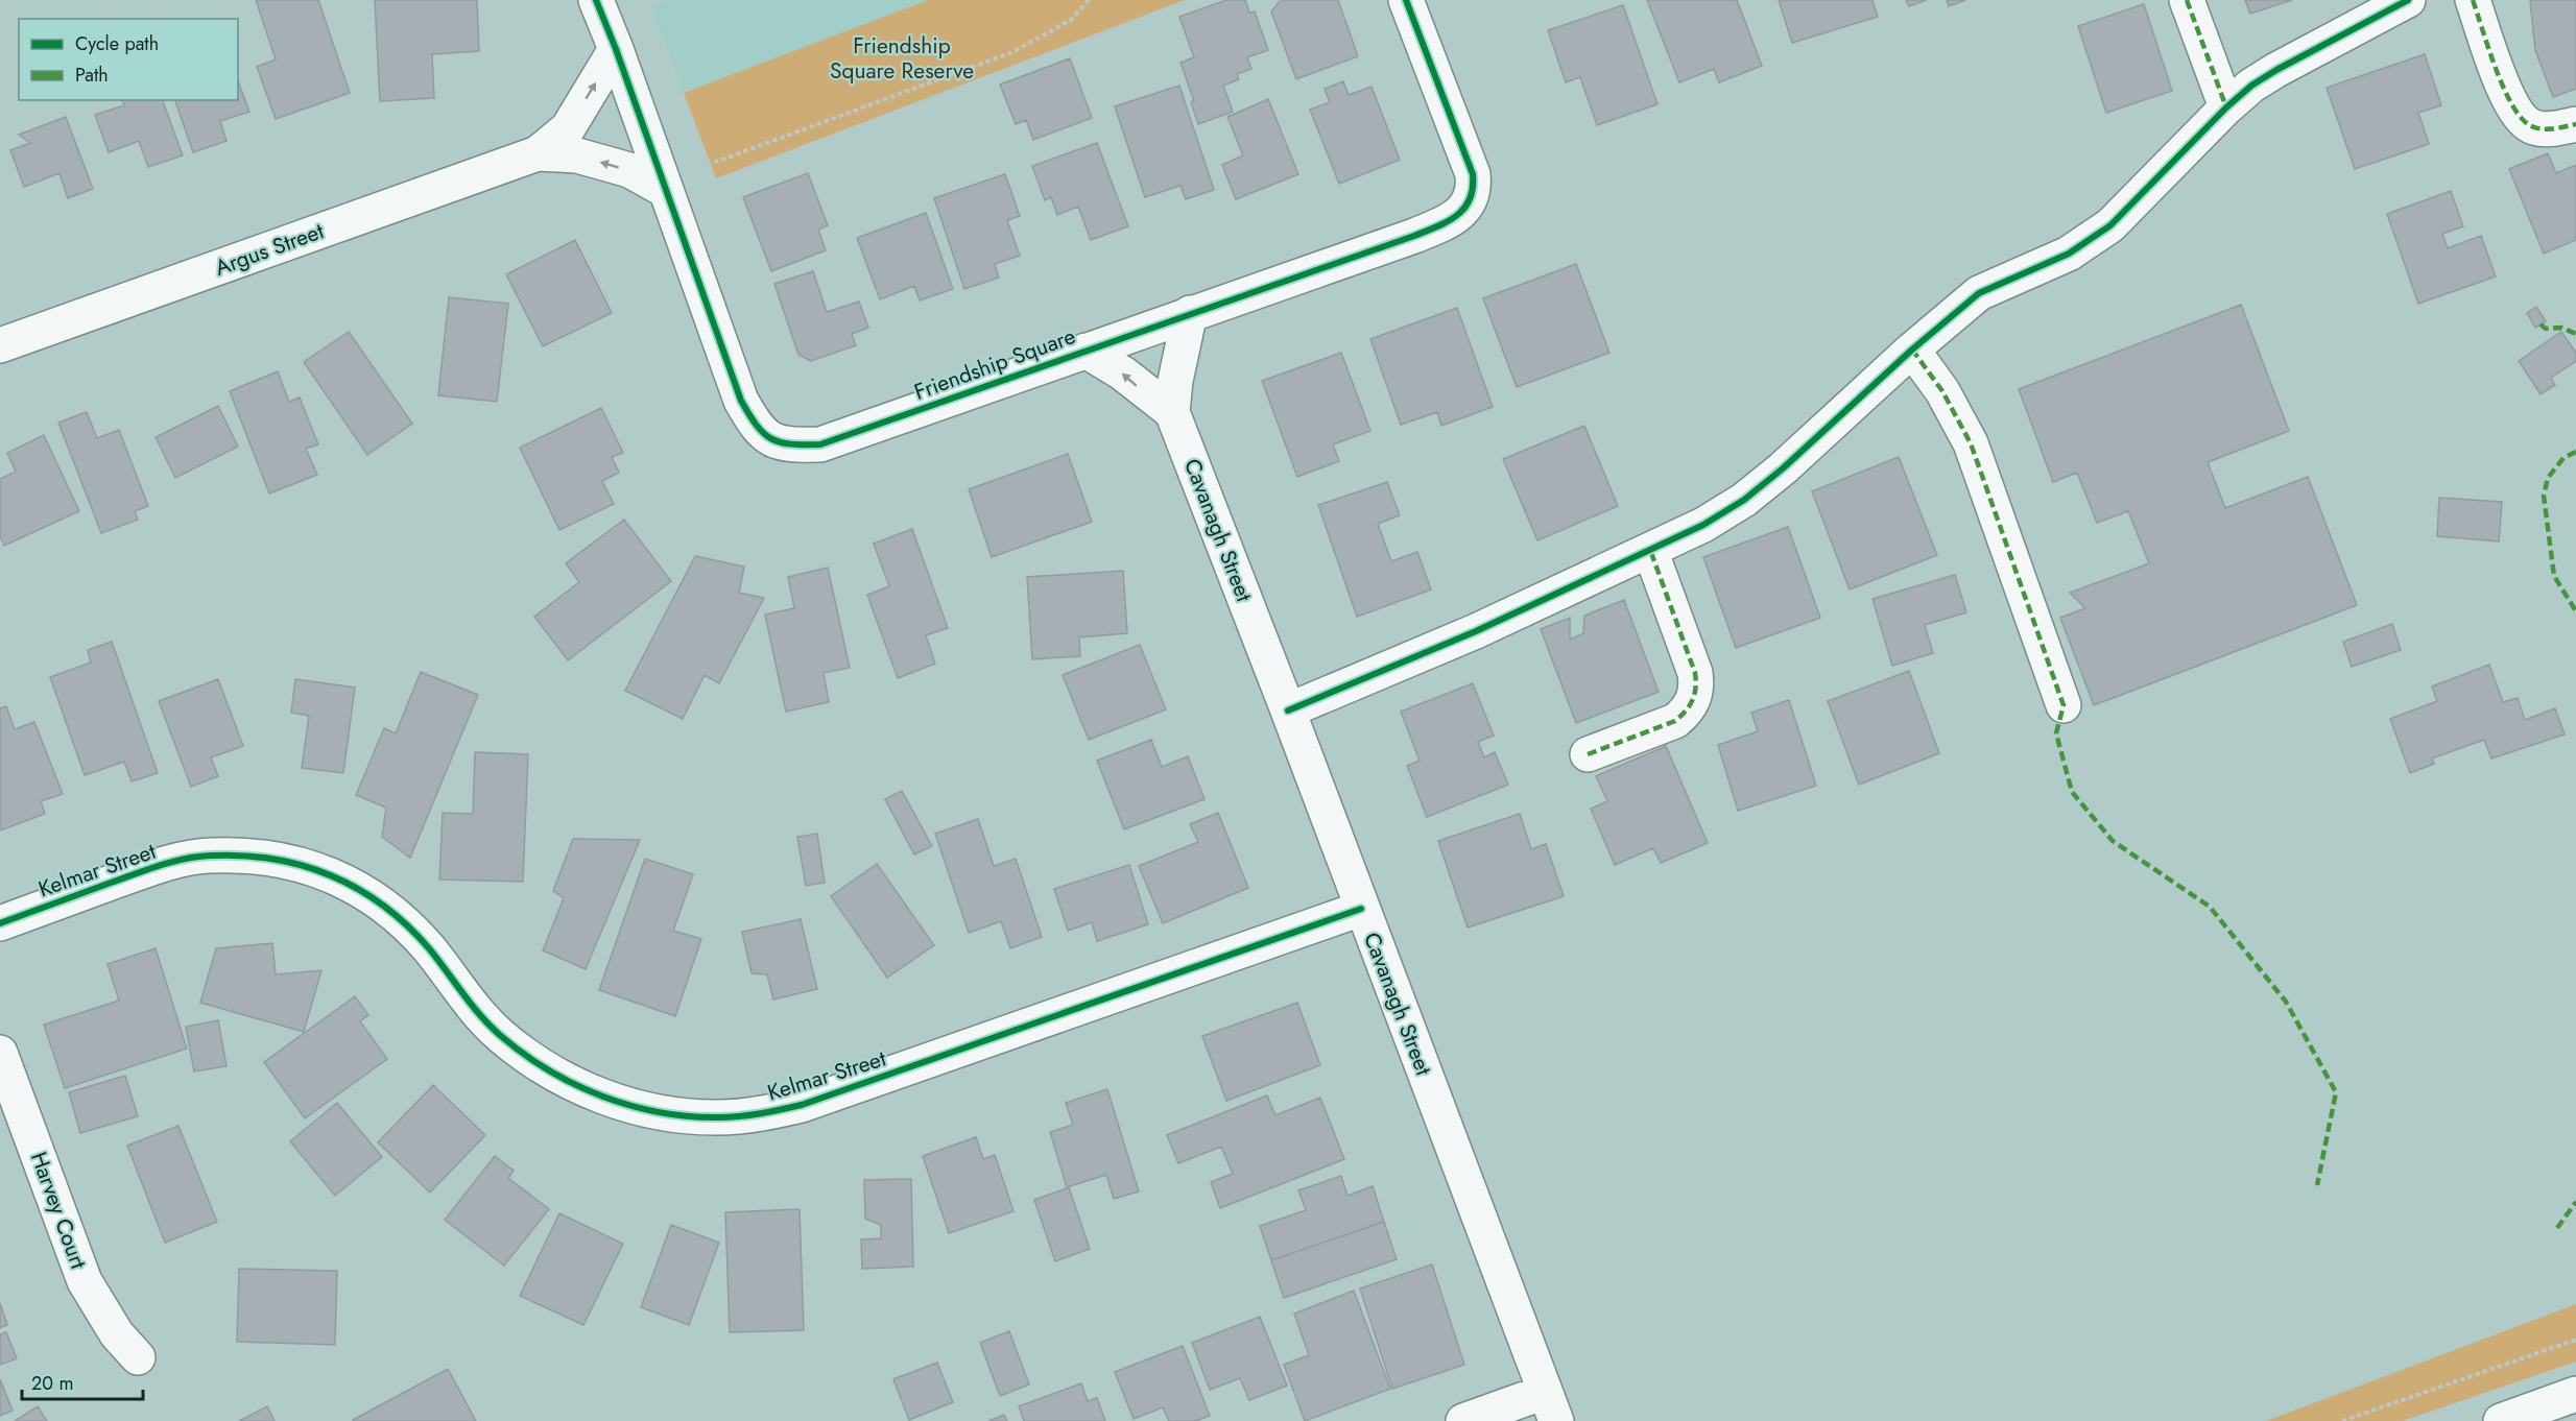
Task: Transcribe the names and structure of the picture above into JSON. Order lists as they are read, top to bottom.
{
  "streets": {
    "street": [
      "Argus Street",
      "Friendship Square",
      "Cavanagh Street",
      "Kelmar Street",
      "Harvey Court"
    ]
  },
  "crossings": [
    ["Argus Street", "Friendship Square"],
    ["Friendship Square", "Cavanagh Street"],
    ["Cavanagh Street", "Kelmar Street"]
  ],
  "parks": ["Friendship Square Reserve"],
  "legend": ["Cycle path", "Path"],
  "scale_bar": "20 m"
}
